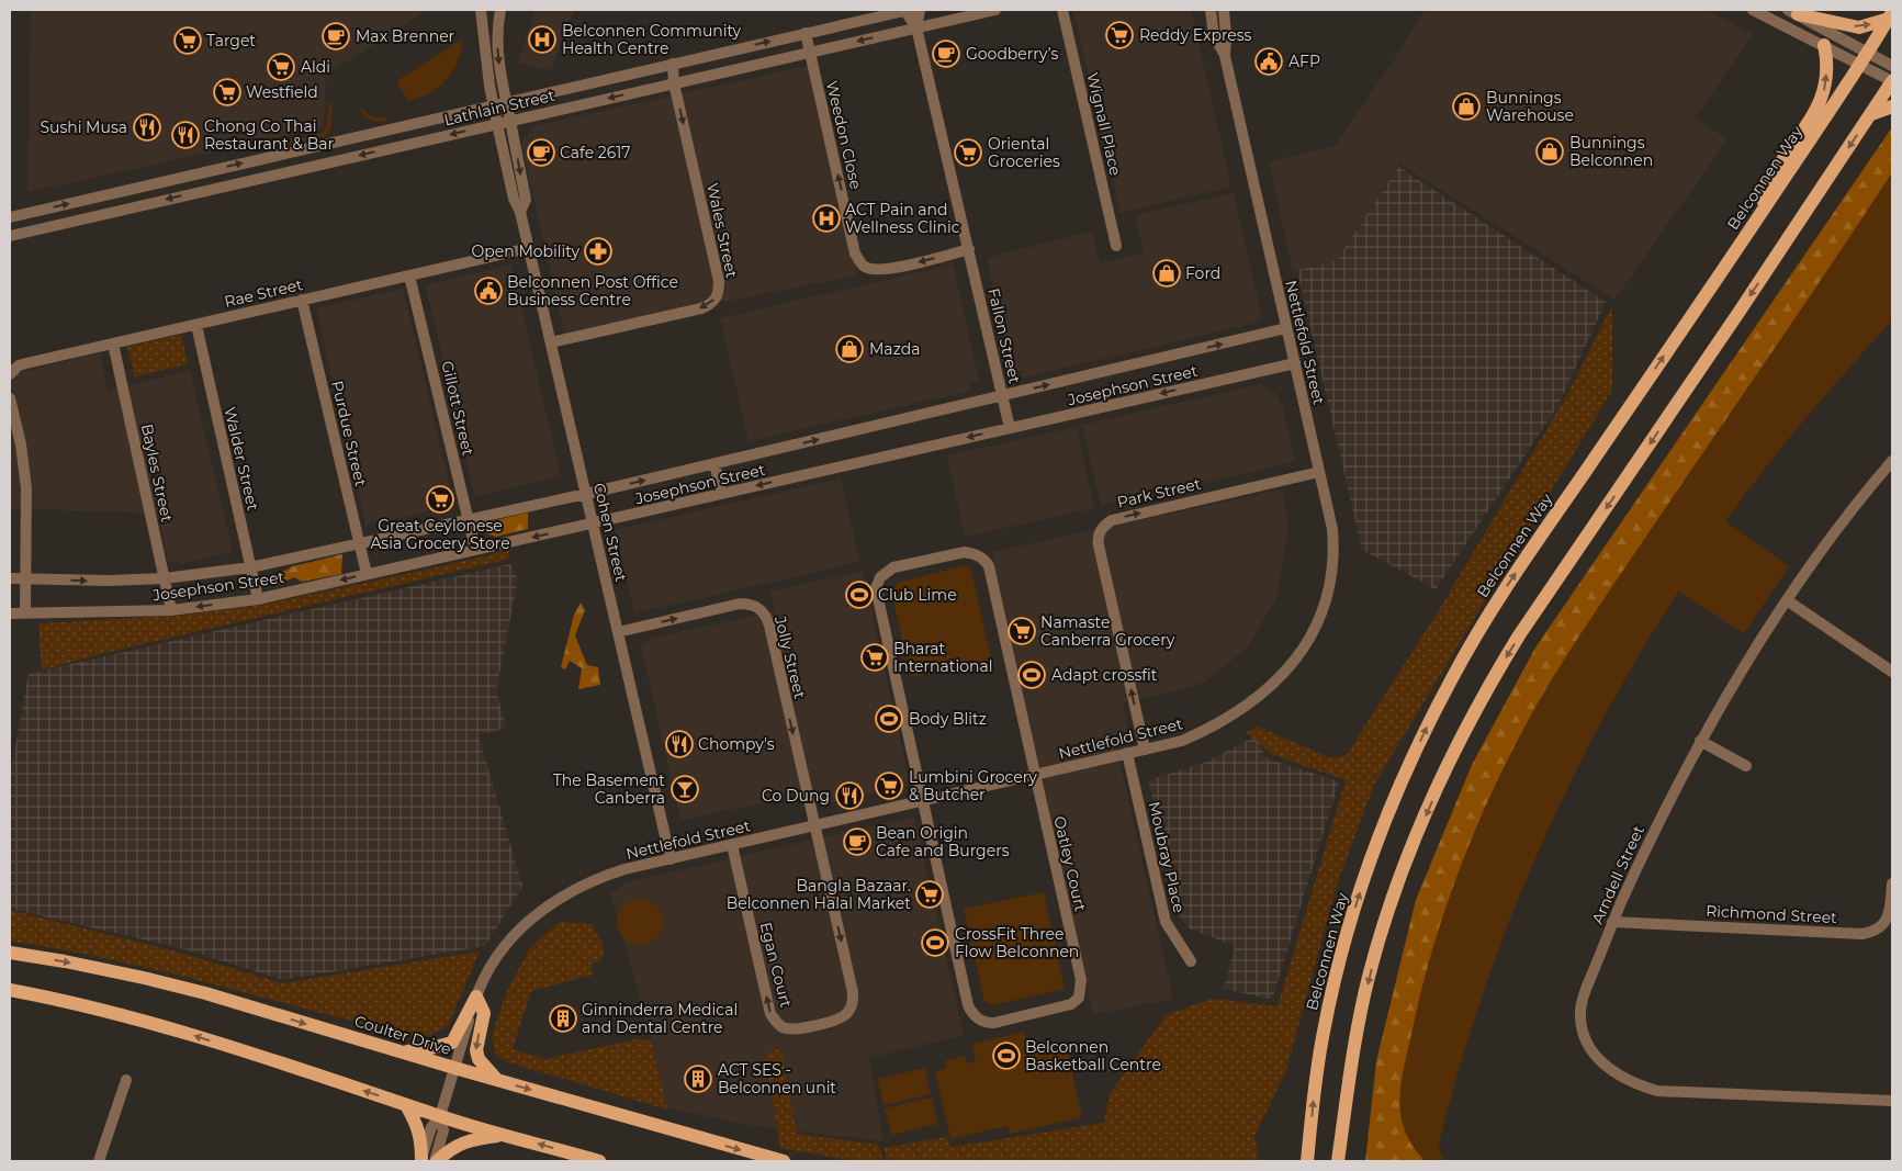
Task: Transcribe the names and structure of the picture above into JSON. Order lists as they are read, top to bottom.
{
  "streets": {
    "main road": ["Belconnen Way", "Coulter Drive"],
    "street": [
      "Lathlain Street",
      "Wignall Place",
      "Weedon Close",
      "Wales Street",
      "Rae Street",
      "Fallon Street",
      "Nettlefold Street",
      "Josephson Street",
      "Gillott Street",
      "Purdue Street",
      "Walder Street",
      "Bayles Street",
      "Park Street",
      "Cohen Street",
      "Jolly Street",
      "Moubray Place",
      "Oatley Court",
      "Arndell Street",
      "Richmond Street",
      "Egan Court"
    ]
  },
  "crossings": [
    ["Lathlain Street", "Weedon Close"],
    ["Lathlain Street", "Wales Street"],
    ["Lathlain Street", "Cohen Street"],
    ["Weedon Close", "Fallon Street"],
    ["Wales Street", "Cohen Street"],
    ["Rae Street", "Gillott Street"],
    ["Rae Street", "Purdue Street"],
    ["Rae Street", "Walder Street"],
    ["Rae Street", "Bayles Street"],
    ["Rae Street", "Cohen Street"],
    ["Fallon Street", "Josephson Street"],
    ["Nettlefold Street", "Josephson Street"],
    ["Nettlefold Street", "Park Street"],
    ["Nettlefold Street", "Cohen Street"],
    ["Nettlefold Street", "Jolly Street"],
    ["Nettlefold Street", "Moubray Place"],
    ["Nettlefold Street", "Oatley Court"],
    ["Nettlefold Street", "Egan Court"],
    ["Nettlefold Street", "Coulter Drive"],
    ["Josephson Street", "Gillott Street"],
    ["Josephson Street", "Purdue Street"],
    ["Josephson Street", "Walder Street"],
    ["Josephson Street", "Bayles Street"],
    ["Josephson Street", "Cohen Street"],
    ["Cohen Street", "Jolly Street"],
    ["Jolly Street", "Egan Court"],
    ["Arndell Street", "Richmond Street"]
  ],
  "places": {
    "supermarket": [
      "Reddy Express",
      "Target",
      "Aldi",
      "Westfield",
      "Oriental Groceries",
      "Great Ceylonese Asia Grocery Store",
      "Namaste Canberra Grocery",
      "Bharat International",
      "Lumbini Grocery & Butcher",
      "Bangla Bazaar. Belconnen Halal Market"
    ],
    "cafe": [
      "Max Brenner",
      "Goodberry’s",
      "Cafe 2617",
      "Bean Origin Cafe and Burgers"
    ],
    "hospital": ["Belconnen Community Health Centre", "ACT Pain and Wellness Clinic"],
    "public building": ["AFP", "Belconnen Post Office Business Centre"],
    "shop": [
      "Bunnings Warehouse",
      "Bunnings Belconnen",
      "Ford",
      "Mazda"
    ],
    "restaurant": [
      "Sushi Musa",
      "Chong Co Thai Restaurant & Bar",
      "Chompy's",
      "Co Dung"
    ],
    "pharmacy": ["Open Mobility"],
    "sports": [
      "Club Lime",
      "Adapt crossfit",
      "Body Blitz",
      "CrossFit Three Flow Belconnen",
      "Belconnen Basketball Centre"
    ],
    "bar": ["The Basement Canberra"],
    "building": ["Ginninderra Medical and Dental Centre", "ACT SES - Belconnen unit"]
  }
}
